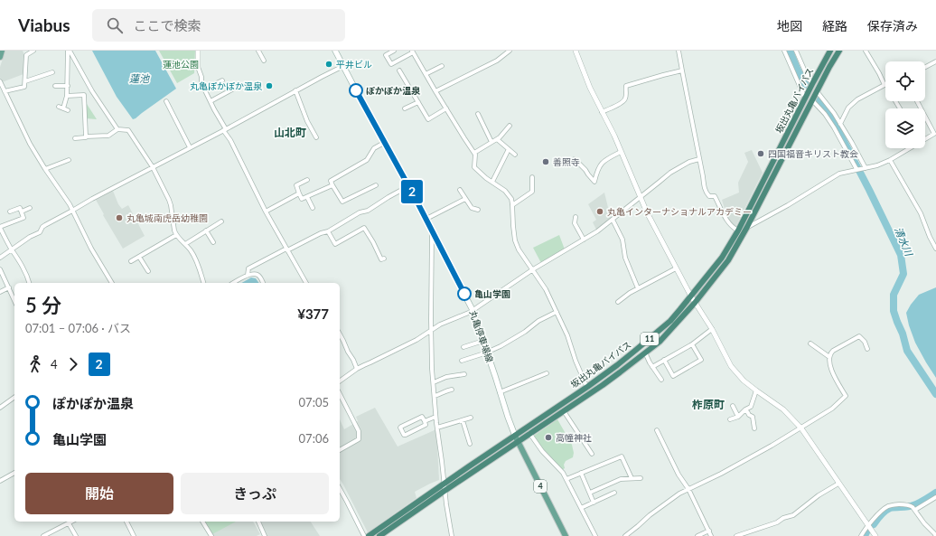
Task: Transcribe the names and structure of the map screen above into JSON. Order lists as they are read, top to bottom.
{
  "streets": {
    "highway": ["坂出丸亀バイパス", "11"],
    "main road": ["丸亀停車場線", "4"]
  },
  "crossings": [
    ["坂出丸亀バイパス", "丸亀停車場線"],
    ["坂出丸亀バイパス", "4"],
    ["丸亀停車場線", "4"]
  ],
  "districts": ["山北町", "柞原町"],
  "water": ["蓮池", "清水川"],
  "parks": ["蓮池公園"],
  "places": [
    "平井ビル",
    "丸亀ぽかぽか温泉",
    "ぽかぽか温泉",
    "四国福音キリスト教会",
    "善照寺",
    "丸亀インターナショナルアカデミー",
    "丸亀城南虎岳幼稚園",
    "亀山学園",
    "高幢神社"
  ],
  "lines": ["bus line 2"],
  "page": {
    "header": "Viabus",
    "search": "ここで検索",
    "nav": ["地図", "経路", "保存済み"],
    "on_map": "2",
    "heading": ["5 分", "07:01 – 07:06 · バス", "¥377"],
    "legs": ["4", "2"],
    "list": [
      {
        "name": "ぽかぽか温泉",
        "value": "07:05"
      },
      {
        "name": "亀山学園",
        "value": "07:06"
      }
    ],
    "buttons": ["開始", "きっぷ"]
  }
}
